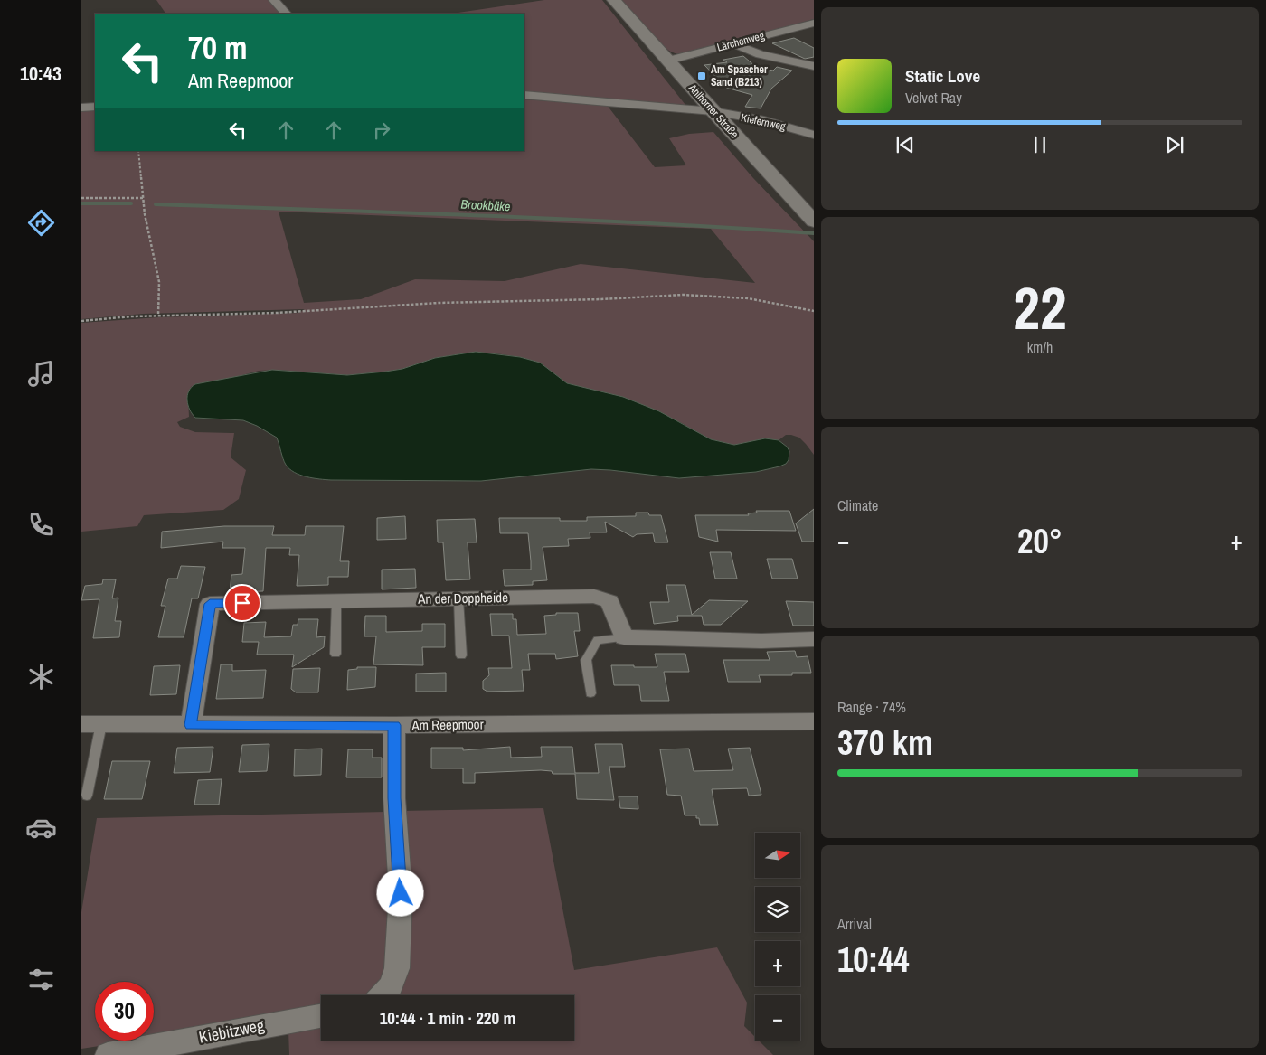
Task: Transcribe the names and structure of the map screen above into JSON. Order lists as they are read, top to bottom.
{
  "streets": {
    "street": [
      "Lärchenweg",
      "Ahlhorner Straße",
      "Kiefernweg",
      "An der Doppheide",
      "Am Reepmoor",
      "Kiebitzweg"
    ]
  },
  "crossings": [
    ["Lärchenweg", "Ahlhorner Straße"],
    ["Ahlhorner Straße", "Kiefernweg"],
    ["An der Doppheide", "Am Reepmoor"]
  ],
  "water": ["Brookbäke"],
  "places": {
    "transit": ["Am Spascher Sand (B213)"]
  },
  "north": "right",
  "page": {
    "tabs": "10:43",
    "turn": ["70 m", "Am Reepmoor"],
    "song": ["Static Love", "Velvet Ray"],
    "tile": [
      ["22", "km/h"],
      "Climate",
      ["Range · 74%", "370 km"],
      ["Arrival", "10:44"]
    ],
    "heat": ["−", "20°", "+"],
    "map_buttons": ["+", "−"],
    "limit": "30",
    "trip": "10:44 · 1 min · 220 m"
  }
}
